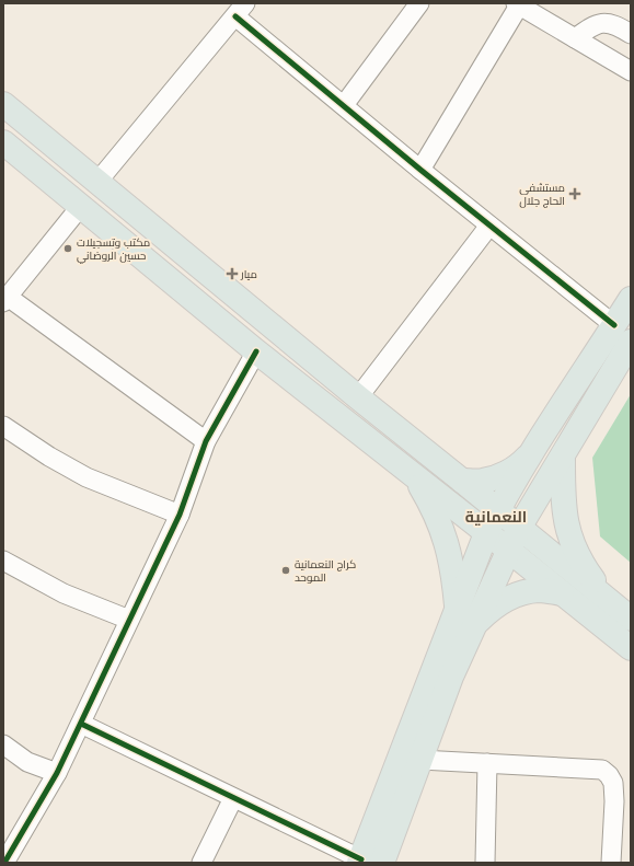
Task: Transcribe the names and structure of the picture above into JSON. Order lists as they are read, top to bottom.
{
  "districts": ["النعمانية"],
  "places": {
    "health": ["مستشفى الحاج جلال", "ميار"],
    "other": ["مكتب وتسجيلات حسين الروضاني", "كراج النعمانية الموحد"]
  }
}
